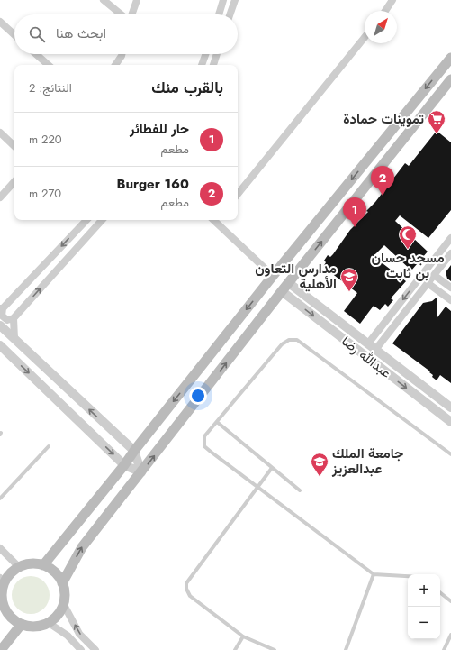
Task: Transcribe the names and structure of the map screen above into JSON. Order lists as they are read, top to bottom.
{
  "streets": {
    "street": ["عبدالله رضا"]
  },
  "places": {
    "supermarket": ["تموينات حمادة"],
    "mosque": ["مسجد حسان بن ثابت"],
    "school or university": ["مدارس التعاون الأهلية", "جامعة الملك عبدالعزيز"]
  },
  "north": "top right",
  "page": {
    "search": "ابحث هنا",
    "heading": ["بالقرب منك", "النتائج: 2"],
    "list": [
      {
        "mark": "1",
        "name": "حار للفطائر",
        "note": "مطعم",
        "value": "220 m"
      },
      {
        "mark": "2",
        "name": "160 Burger",
        "note": "مطعم",
        "value": "270 m"
      }
    ],
    "pins": ["2", "1"],
    "map_buttons": ["+", "−"]
  }
}
